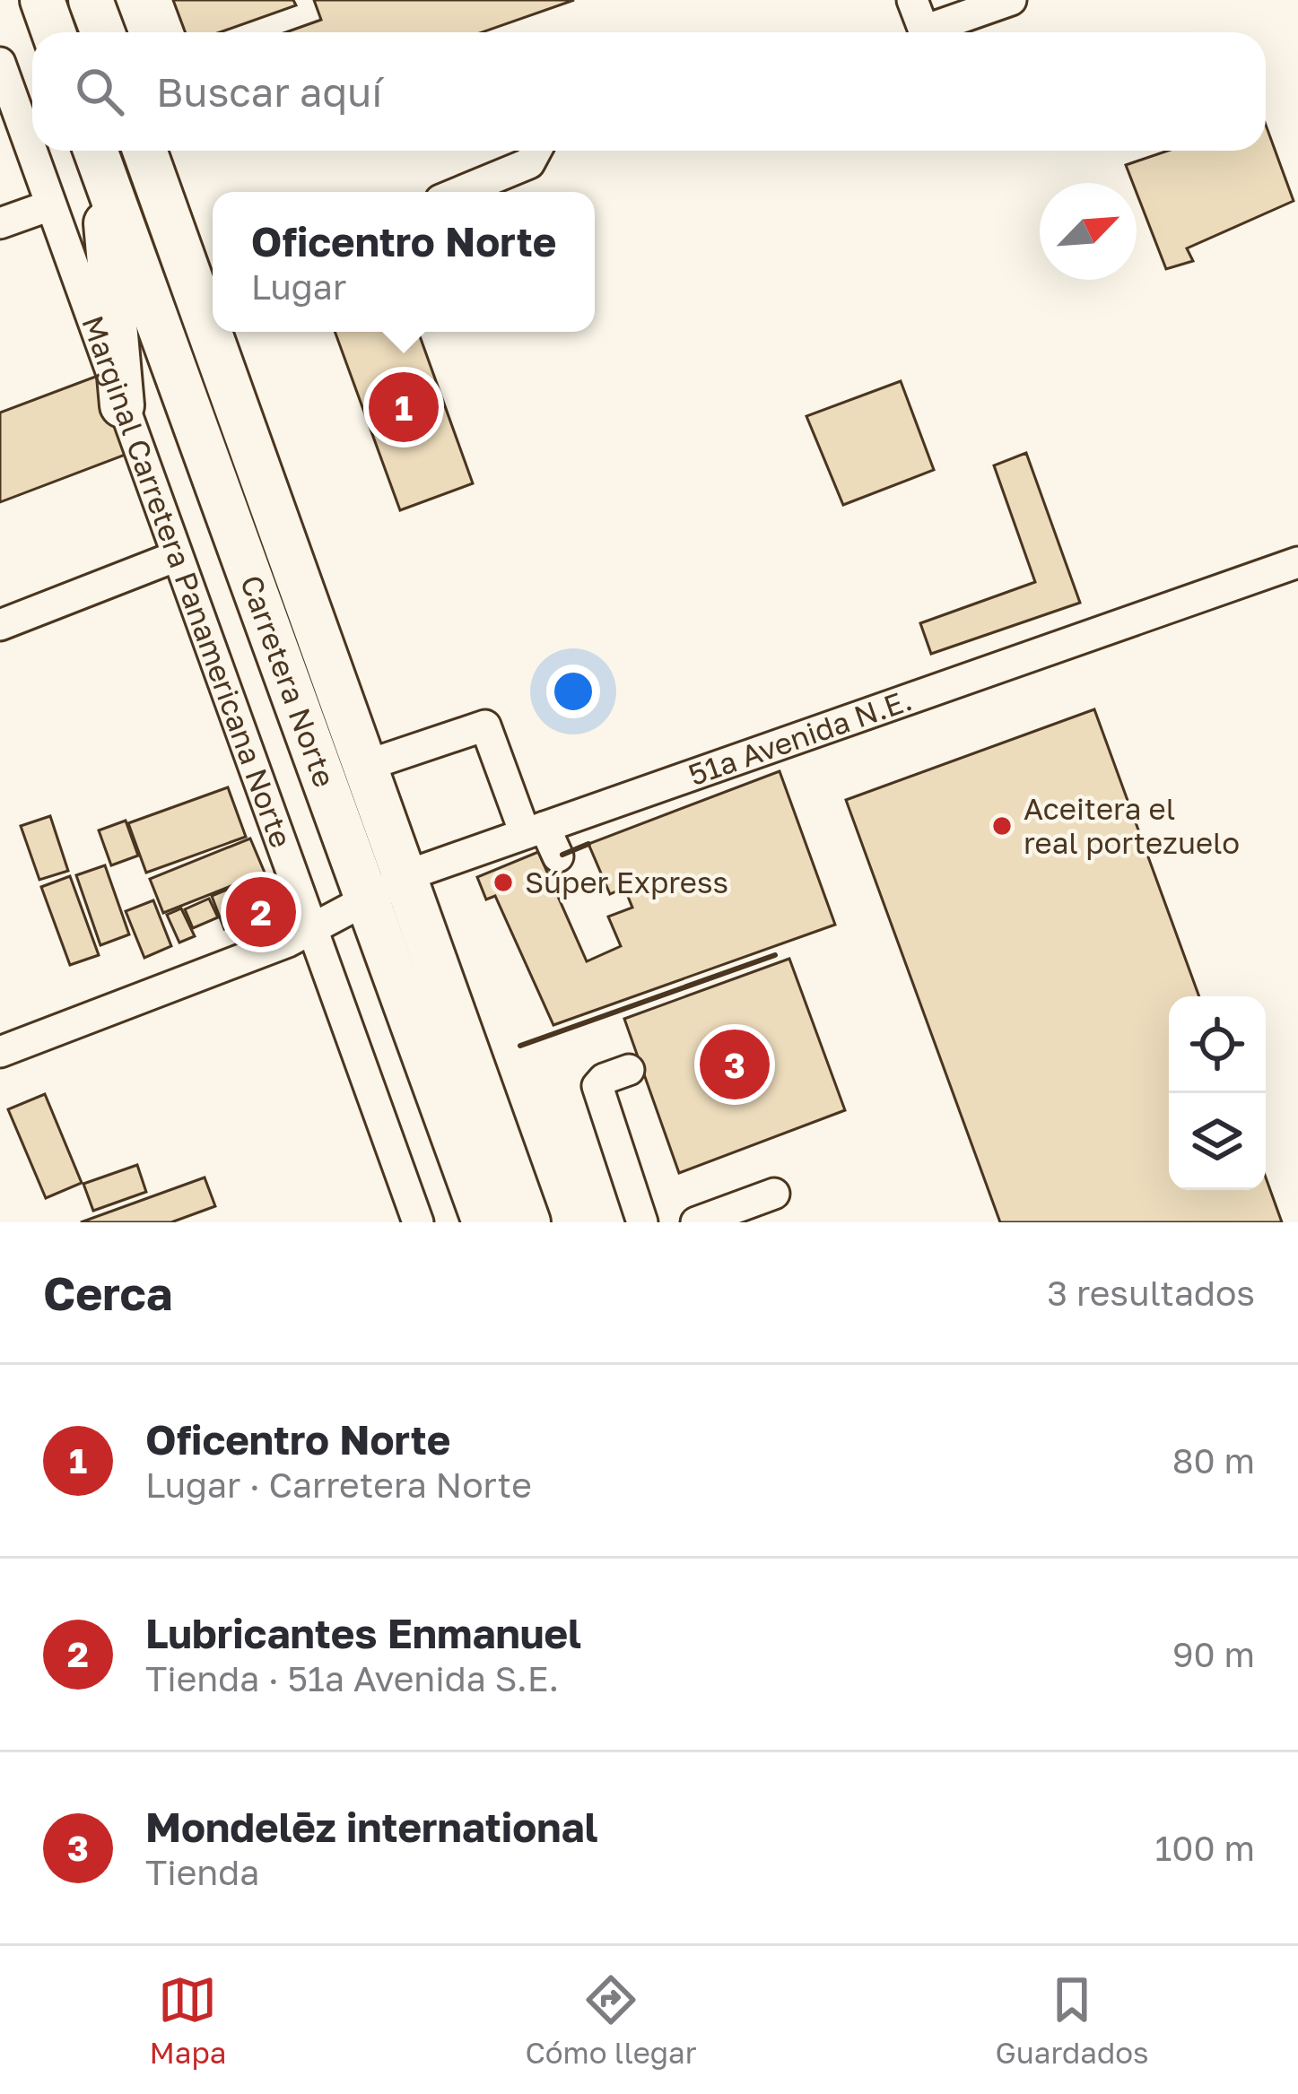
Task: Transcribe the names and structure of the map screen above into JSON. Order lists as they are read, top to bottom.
{
  "streets": {
    "highway": ["Carretera Norte"],
    "street": ["Marginal Carretera Panamericana Norte", "51a Avenida N.E."]
  },
  "crossings": [
    ["Marginal Carretera Panamericana Norte", "51a Avenida N.E."],
    ["Carretera Norte", "51a Avenida N.E."]
  ],
  "places": ["Aceitera el real portezuelo", "Súper Express"],
  "north": "top right",
  "page": {
    "search": "Buscar aquí",
    "popup": ["Oficentro Norte", "Lugar"],
    "pins": ["1", "2", "3"],
    "heading": ["Cerca", "3 resultados"],
    "list": [
      {
        "mark": "1",
        "name": "Oficentro Norte",
        "note": "Lugar · Carretera Norte",
        "value": "80 m"
      },
      {
        "mark": "2",
        "name": "Lubricantes Enmanuel",
        "note": "Tienda · 51a Avenida S.E.",
        "value": "90 m"
      },
      {
        "mark": "3",
        "name": "Mondelēz international",
        "note": "Tienda",
        "value": "100 m"
      }
    ],
    "nav": ["Mapa", "Cómo llegar", "Guardados"]
  }
}
